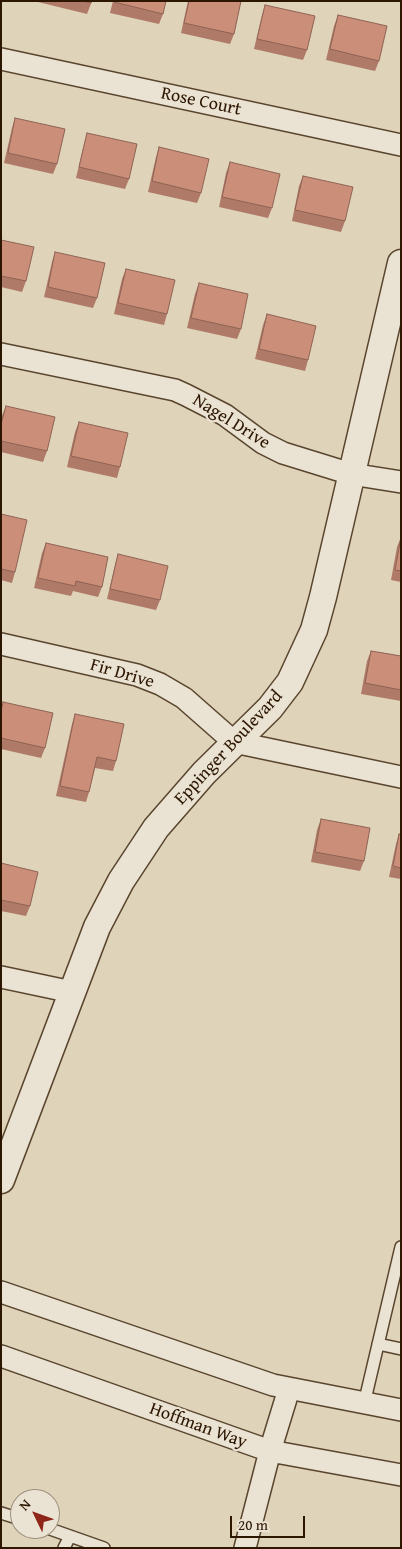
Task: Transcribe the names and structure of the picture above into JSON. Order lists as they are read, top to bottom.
{
  "streets": {
    "street": [
      "Rose Court",
      "Nagel Drive",
      "Fir Drive",
      "Eppinger Boulevard",
      "Hoffman Way"
    ]
  },
  "crossings": [
    ["Nagel Drive", "Eppinger Boulevard"],
    ["Fir Drive", "Eppinger Boulevard"]
  ],
  "scale_bar": "20 m",
  "north": "top left"
}
